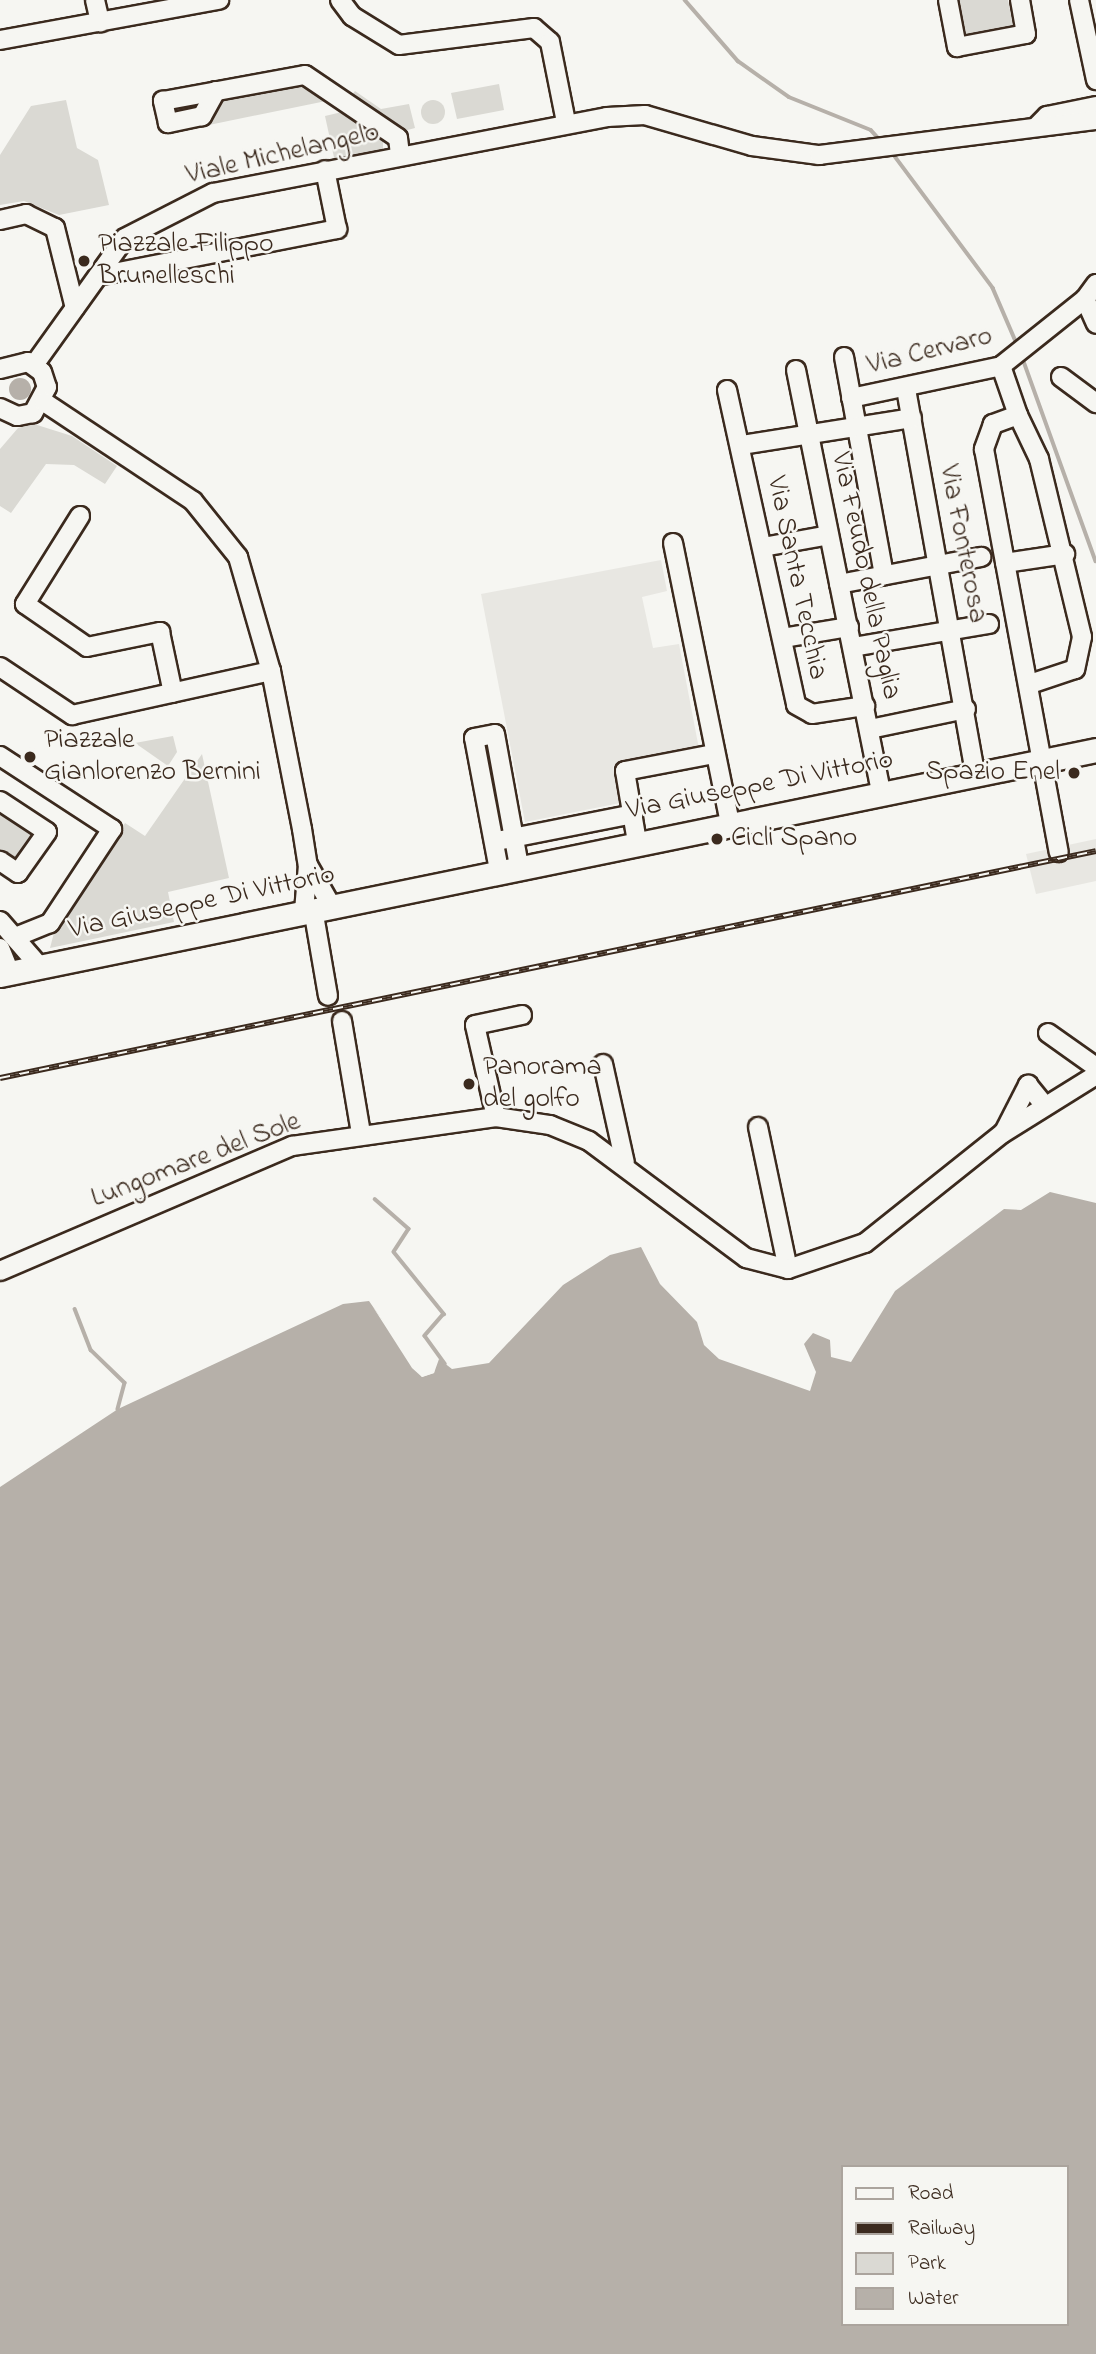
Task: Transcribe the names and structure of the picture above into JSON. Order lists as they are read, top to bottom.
{
  "streets": {
    "main road": ["Via Giuseppe Di Vittorio"],
    "street": [
      "Viale Michelangelo",
      "Via Cervaro",
      "Via Fonterosa",
      "Via Feudo della Paglia",
      "Via Santa Tecchia",
      "Lungomare del Sole"
    ]
  },
  "crossings": [
    ["Via Cervaro", "Via Fonterosa"],
    ["Via Cervaro", "Via Feudo della Paglia"],
    ["Via Cervaro", "Via Santa Tecchia"],
    ["Via Fonterosa", "Via Giuseppe Di Vittorio"],
    ["Via Feudo della Paglia", "Via Santa Tecchia"],
    ["Via Feudo della Paglia", "Via Giuseppe Di Vittorio"]
  ],
  "places": [
    "Piazzale Filippo Brunelleschi",
    "Piazzale Gianlorenzo Bernini",
    "Spazio Enel",
    "Cicli Spano",
    "Panorama del golfo"
  ],
  "legend": [
    "Road",
    "Railway",
    "Park",
    "Water"
  ]
}
